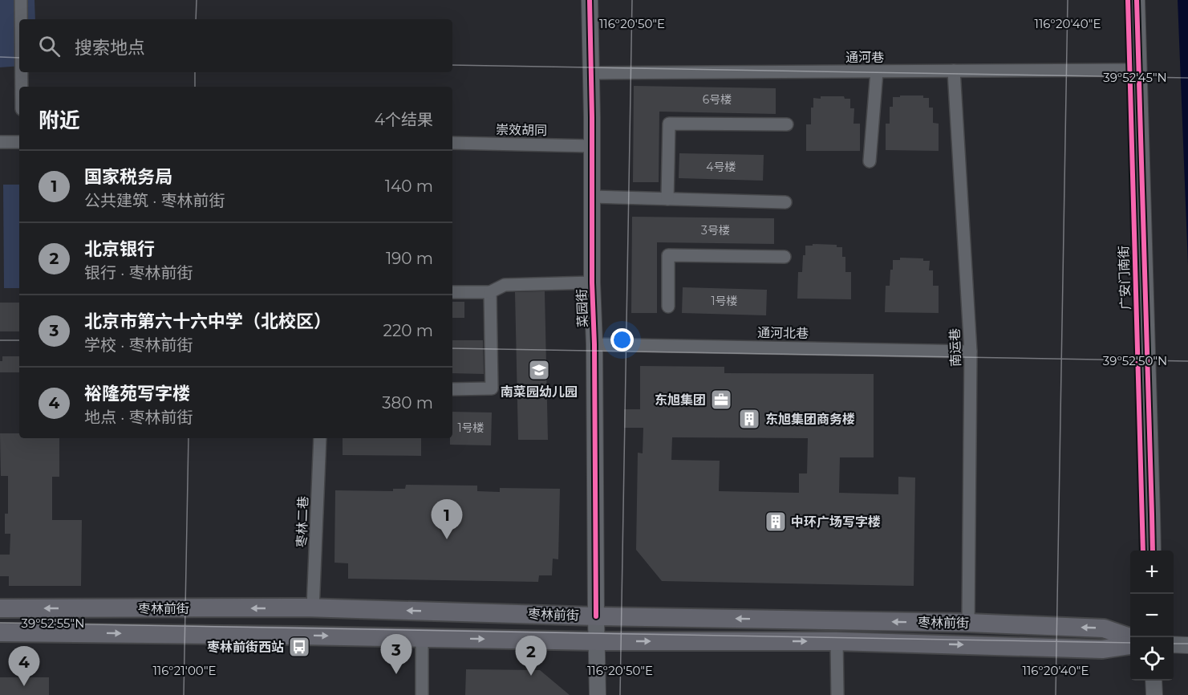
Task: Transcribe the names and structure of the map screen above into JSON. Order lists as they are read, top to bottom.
{
  "streets": {
    "main road": ["枣林前街"],
    "street": [
      "通河巷",
      "崇效胡同",
      "广安门南街",
      "菜园街",
      "通河北巷",
      "南运巷",
      "枣林二巷"
    ]
  },
  "crossings": [
    ["通河巷", "广安门南街"],
    ["通河巷", "菜园街"],
    ["通河巷", "南运巷"],
    ["崇效胡同", "菜园街"],
    ["菜园街", "通河北巷"],
    ["菜园街", "枣林前街"],
    ["通河北巷", "南运巷"],
    ["南运巷", "枣林前街"],
    ["枣林二巷", "枣林前街"]
  ],
  "places": {
    "school or university": ["南菜园幼儿园"],
    "office": ["东旭集团"],
    "building": ["东旭集团商务楼", "中环广场写字楼"],
    "bus stop": ["枣林前街西站"]
  },
  "house_numbers": [
    "6号楼",
    "4号楼",
    "3号楼",
    "1号楼",
    "1号楼"
  ],
  "page": {
    "search": "搜索地点",
    "heading": ["附近", "4个结果"],
    "list": [
      {
        "mark": "1",
        "name": "国家税务局",
        "note": "公共建筑 · 枣林前街",
        "value": "140 m"
      },
      {
        "mark": "2",
        "name": "北京银行",
        "note": "银行 · 枣林前街",
        "value": "190 m"
      },
      {
        "mark": "3",
        "name": "北京市第六十六中学（北校区）",
        "note": "学校 · 枣林前街",
        "value": "220 m"
      },
      {
        "mark": "4",
        "name": "裕隆苑写字楼",
        "note": "地点 · 枣林前街",
        "value": "380 m"
      }
    ],
    "pins": [
      "1",
      "3",
      "2",
      "4"
    ],
    "map_buttons": ["+", "−"]
  },
  "coordinates": [
    "116°20'50\"E",
    "116°20'40\"E",
    "39°52'45\"N",
    "39°52'50\"N",
    "39°52'55\"N",
    "116°21'00\"E"
  ]
}
